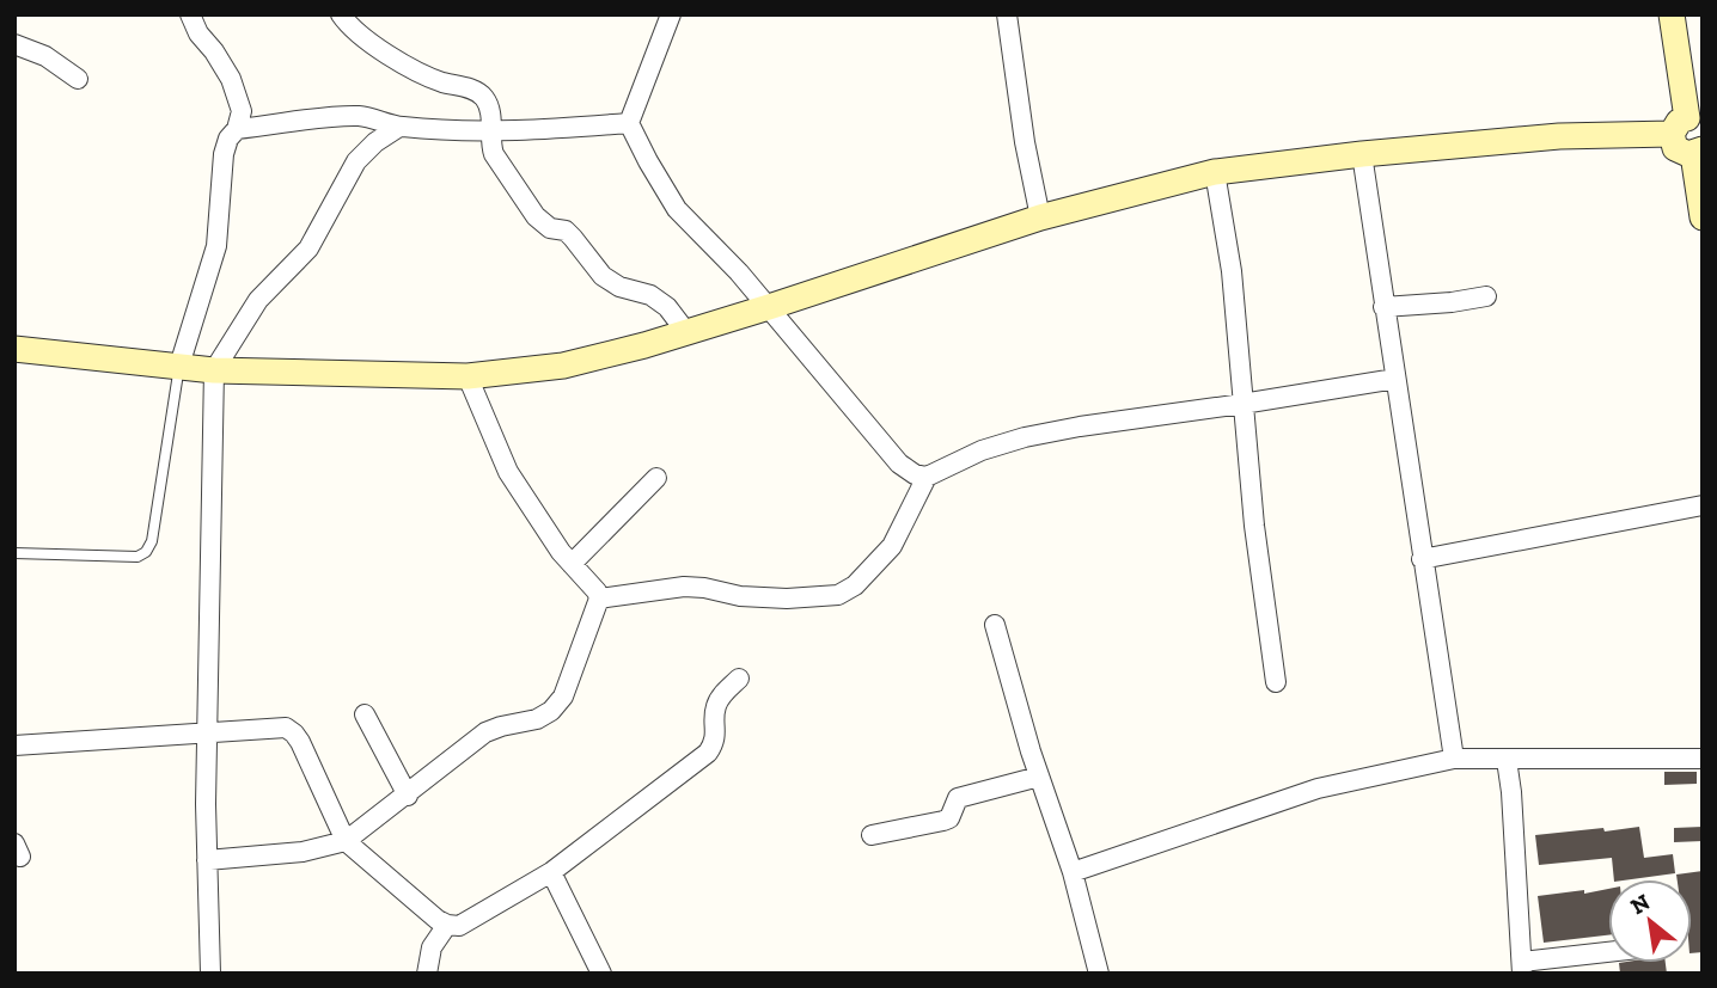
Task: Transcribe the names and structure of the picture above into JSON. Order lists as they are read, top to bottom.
{
  "north": "top left"
}
